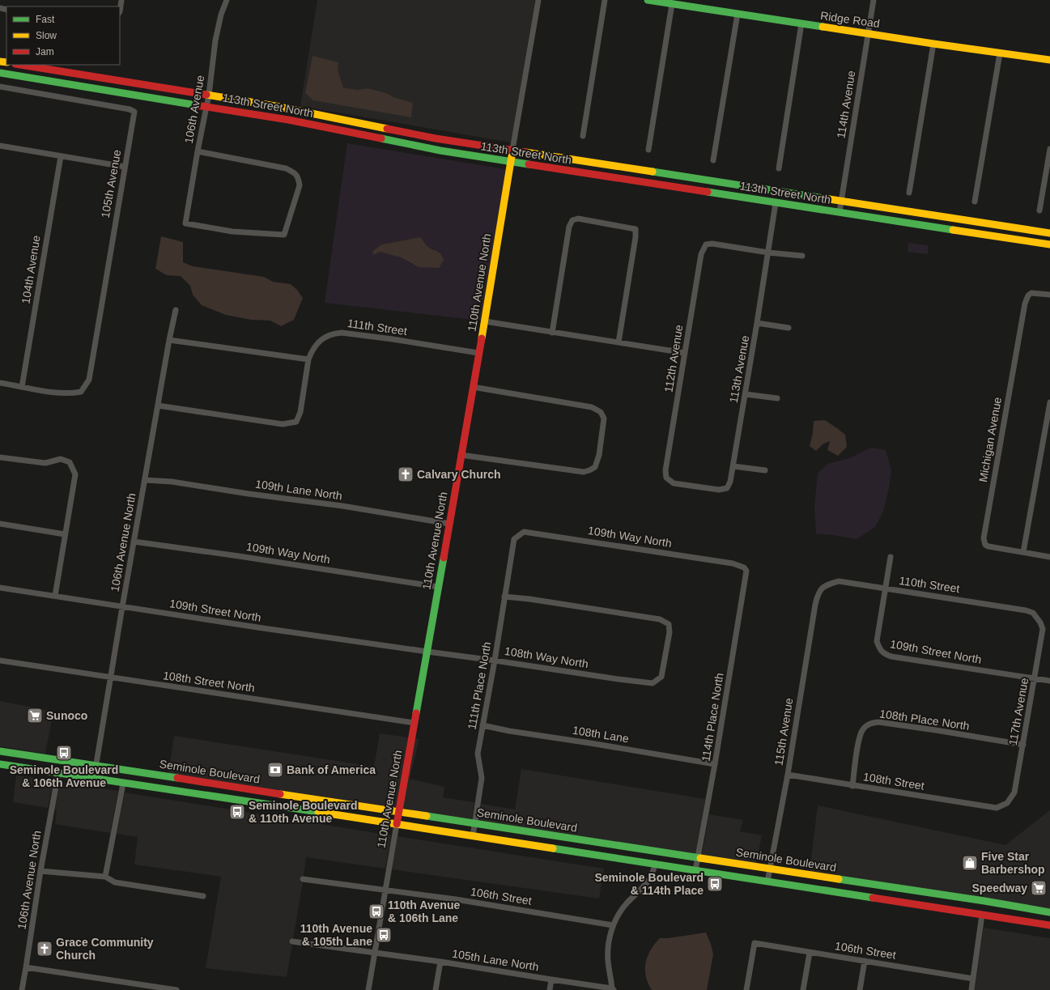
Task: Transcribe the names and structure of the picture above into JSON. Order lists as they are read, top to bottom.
{
  "streets": {
    "main road": [
      "Ridge Road",
      "113th Street North",
      "110th Avenue North",
      "Seminole Boulevard"
    ],
    "street": [
      "114th Avenue",
      "106th Avenue",
      "105th Avenue",
      "104th Avenue",
      "111th Street",
      "112th Avenue",
      "113th Avenue",
      "Michigan Avenue",
      "109th Lane North",
      "109th Way North",
      "106th Avenue North",
      "110th Street",
      "109th Street North",
      "108th Way North",
      "108th Street North",
      "111th Place North",
      "117th Avenue",
      "114th Place North",
      "108th Place North",
      "115th Avenue",
      "108th Lane",
      "108th Street",
      "106th Street",
      "105th Lane North"
    ]
  },
  "crossings": [
    ["Ridge Road", "114th Avenue"],
    ["114th Avenue", "113th Street North"],
    ["113th Street North", "106th Avenue"],
    ["113th Street North", "110th Avenue North"],
    ["113th Street North", "113th Avenue"],
    ["105th Avenue", "104th Avenue"],
    ["110th Avenue North", "111th Street"],
    ["110th Avenue North", "109th Lane North"],
    ["110th Avenue North", "109th Way North"],
    ["110th Avenue North", "109th Street North"],
    ["110th Avenue North", "108th Way North"],
    ["110th Avenue North", "108th Street North"],
    ["110th Avenue North", "Seminole Boulevard"],
    ["110th Avenue North", "106th Street"],
    ["110th Avenue North", "105th Lane North"],
    ["111th Street", "106th Avenue North"],
    ["112th Avenue", "113th Avenue"],
    ["109th Lane North", "106th Avenue North"],
    ["109th Way North", "106th Avenue North"],
    ["109th Way North", "111th Place North"],
    ["109th Way North", "114th Place North"],
    ["106th Avenue North", "109th Street North"],
    ["106th Avenue North", "108th Street North"],
    ["106th Avenue North", "Seminole Boulevard"],
    ["110th Street", "109th Street North"],
    ["110th Street", "117th Avenue"],
    ["110th Street", "115th Avenue"],
    ["109th Street North", "108th Way North"],
    ["109th Street North", "117th Avenue"],
    ["108th Way North", "111th Place North"],
    ["111th Place North", "108th Lane"],
    ["111th Place North", "Seminole Boulevard"],
    ["117th Avenue", "108th Place North"],
    ["117th Avenue", "108th Street"],
    ["114th Place North", "108th Lane"],
    ["114th Place North", "Seminole Boulevard"],
    ["108th Place North", "108th Street"],
    ["115th Avenue", "Seminole Boulevard"],
    ["115th Avenue", "108th Street"]
  ],
  "places": {
    "church": ["Calvary Church", "Grace Community Church"],
    "supermarket": ["Sunoco", "Speedway"],
    "bus stop": [
      "Seminole Boulevard & 106th Avenue",
      "Seminole Boulevard & 110th Avenue",
      "Seminole Boulevard & 114th Place",
      "110th Avenue & 106th Lane",
      "110th Avenue & 105th Lane"
    ],
    "bank": ["Bank of America"],
    "shop": ["Five Star Barbershop"]
  },
  "legend": ["Fast", "Slow", "Jam"]
}
